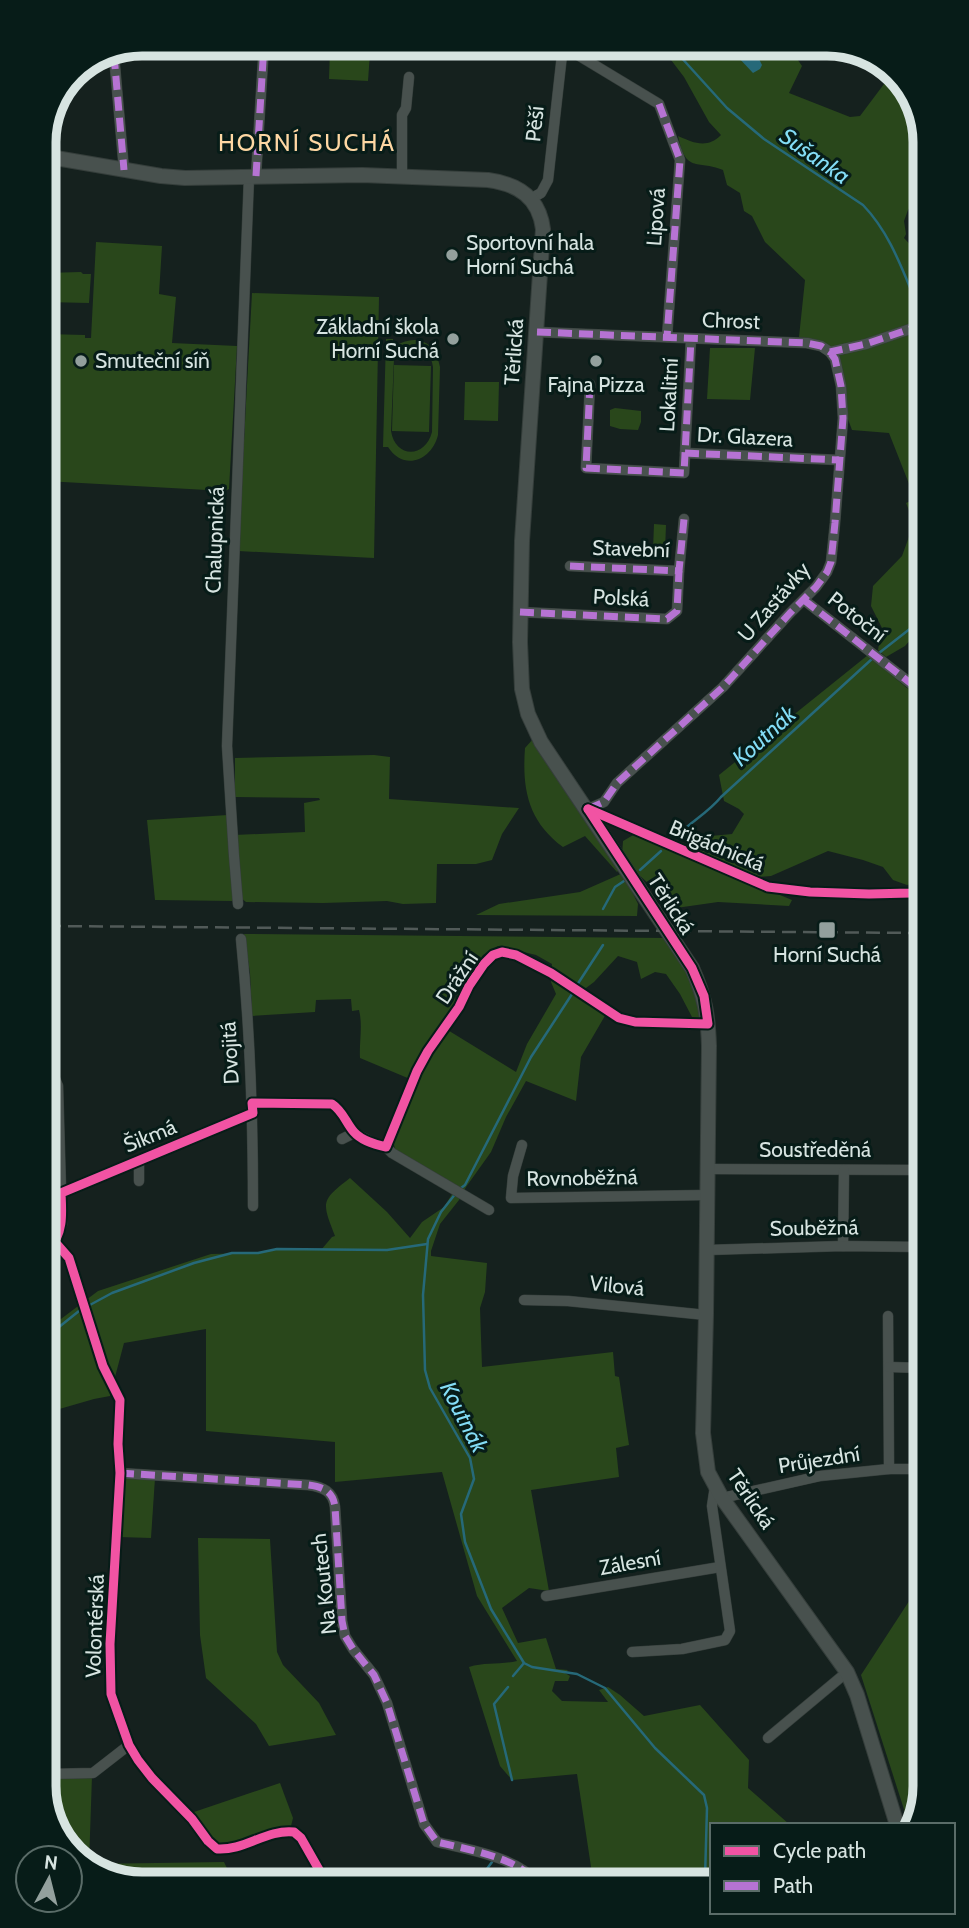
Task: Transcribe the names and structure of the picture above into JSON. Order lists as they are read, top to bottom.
{
  "streets": {
    "main road": ["Těrlická"],
    "street": [
      "Pěší",
      "Lipová",
      "Chrost",
      "Lokalitní",
      "Dr. Glazera",
      "Chalupnická",
      "Stavební",
      "Polská",
      "U Zastávky",
      "Potoční",
      "Brigádnická",
      "Drážní",
      "Dvojitá",
      "Šikmá",
      "Soustředěná",
      "Rovnoběžná",
      "Souběžná",
      "Vilová",
      "Průjezdní",
      "Zálesní",
      "Na Koutech",
      "Volontérská"
    ]
  },
  "crossings": [
    ["Pěší", "Lipová"],
    ["Pěší", "Těrlická"],
    ["Lipová", "Chrost"],
    ["Chrost", "Těrlická"],
    ["Chrost", "Lokalitní"],
    ["Chrost", "U Zastávky"],
    ["Těrlická", "Polská"],
    ["Těrlická", "U Zastávky"],
    ["Těrlická", "Brigádnická"],
    ["Těrlická", "Drážní"],
    ["Těrlická", "Soustředěná"],
    ["Těrlická", "Rovnoběžná"],
    ["Těrlická", "Souběžná"],
    ["Těrlická", "Vilová"],
    ["Těrlická", "Průjezdní"],
    ["Lokalitní", "Dr. Glazera"],
    ["Dr. Glazera", "U Zastávky"],
    ["Stavební", "Polská"],
    ["U Zastávky", "Potoční"],
    ["U Zastávky", "Brigádnická"],
    ["Dvojitá", "Šikmá"],
    ["Na Koutech", "Volontérská"]
  ],
  "districts": ["HORNÍ SUCHÁ"],
  "water": ["Sušanka", "Koutnák"],
  "places": {
    "other": [
      "Sportovní hala Horní Suchá",
      "Základní škola Horní Suchá",
      "Smuteční síň",
      "Fajna Pizza"
    ],
    "transit": ["Horní Suchá"]
  },
  "legend": ["Cycle path", "Path"],
  "north": "top"
}
